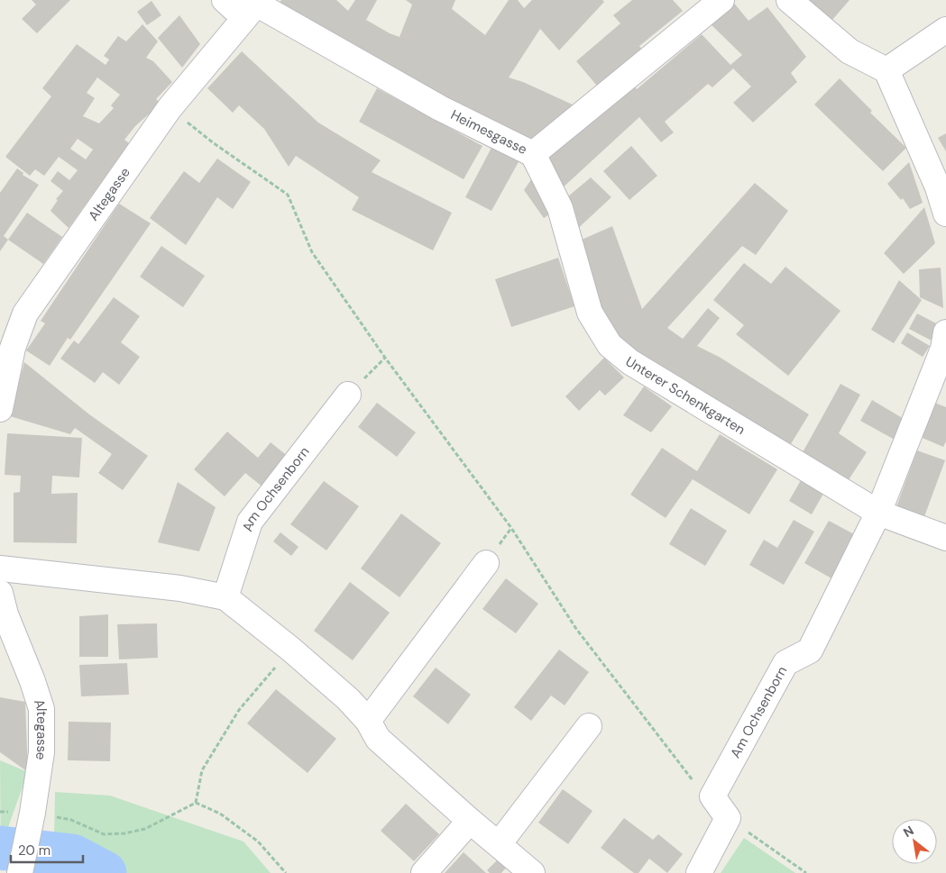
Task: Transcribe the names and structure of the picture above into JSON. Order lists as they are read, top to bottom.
{
  "streets": {
    "street": [
      "Heimesgasse",
      "Altegasse",
      "Unterer Schenkgarten",
      "Am Ochsenborn"
    ]
  },
  "crossings": [
    ["Heimesgasse", "Altegasse"],
    ["Heimesgasse", "Unterer Schenkgarten"],
    ["Unterer Schenkgarten", "Am Ochsenborn"]
  ],
  "scale_bar": "20 m",
  "north": "top left"
}
